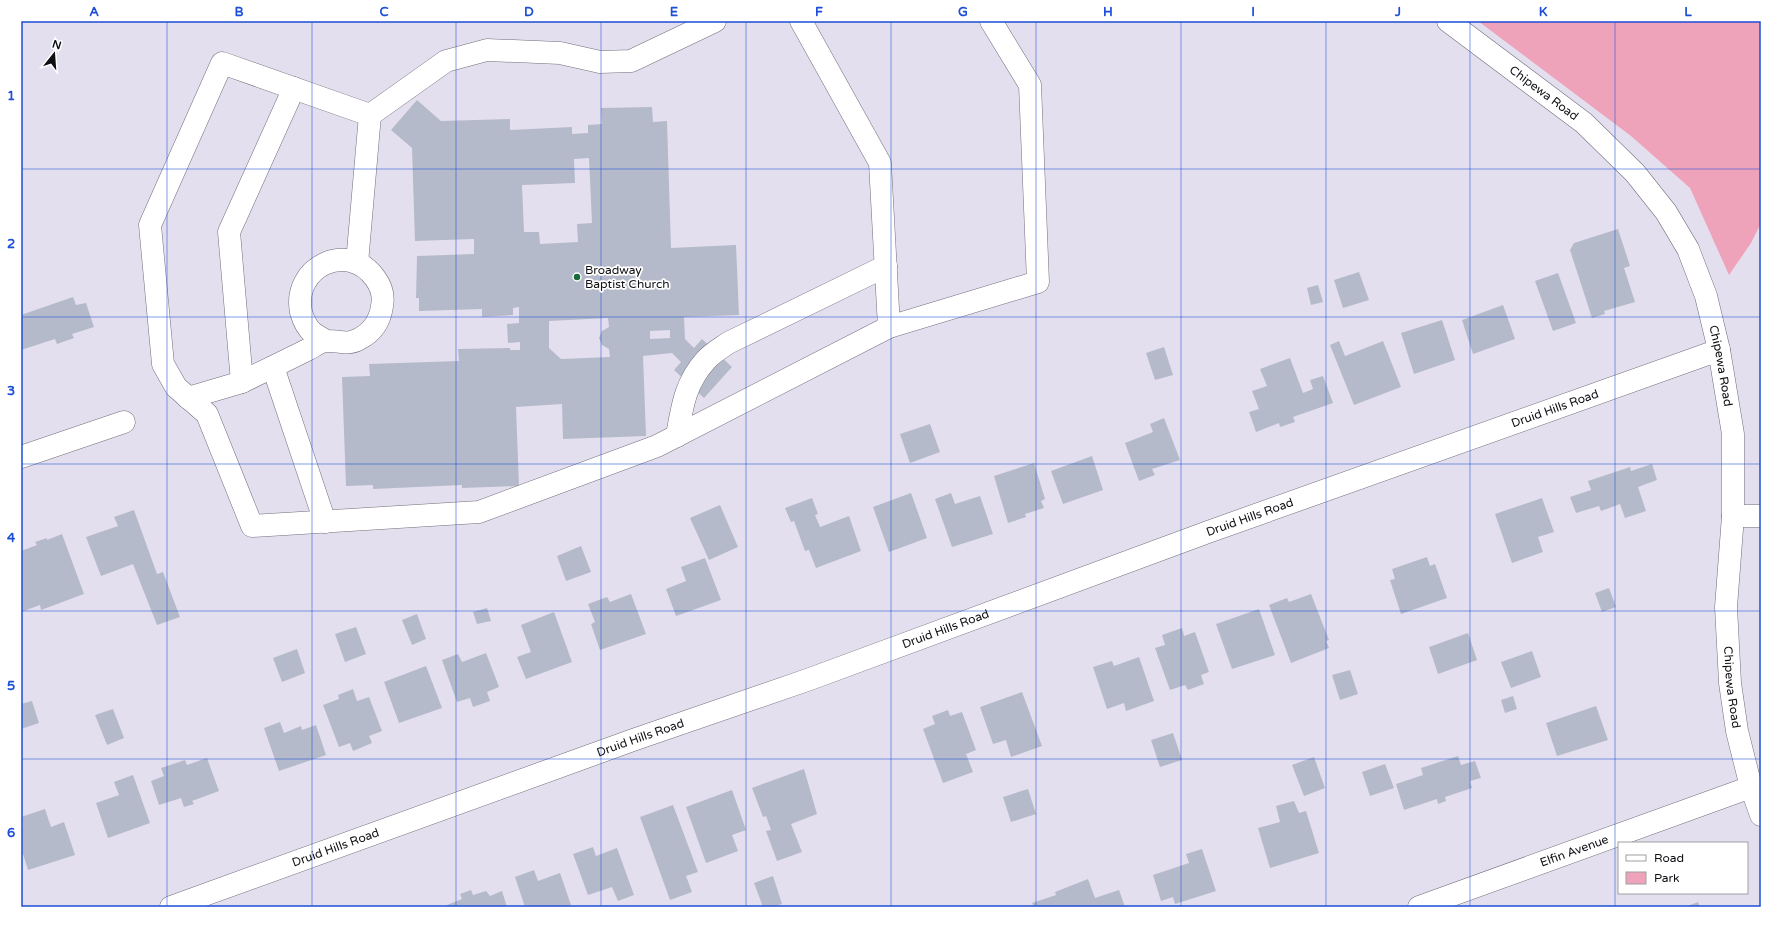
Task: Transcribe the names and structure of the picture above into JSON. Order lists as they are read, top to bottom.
{
  "streets": {
    "street": ["Chipewa Road", "Druid Hills Road", "Elfin Avenue"]
  },
  "crossings": [
    ["Chipewa Road", "Druid Hills Road"],
    ["Chipewa Road", "Elfin Avenue"]
  ],
  "places": ["Broadway Baptist Church"],
  "legend": ["Road", "Park"],
  "north": "top",
  "grid": {
    "columns": [
      "A",
      "B",
      "C",
      "D",
      "E",
      "F",
      "G",
      "H",
      "I",
      "J",
      "K",
      "L"
    ],
    "rows": [
      "1",
      "2",
      "3",
      "4",
      "5",
      "6"
    ]
  }
}
